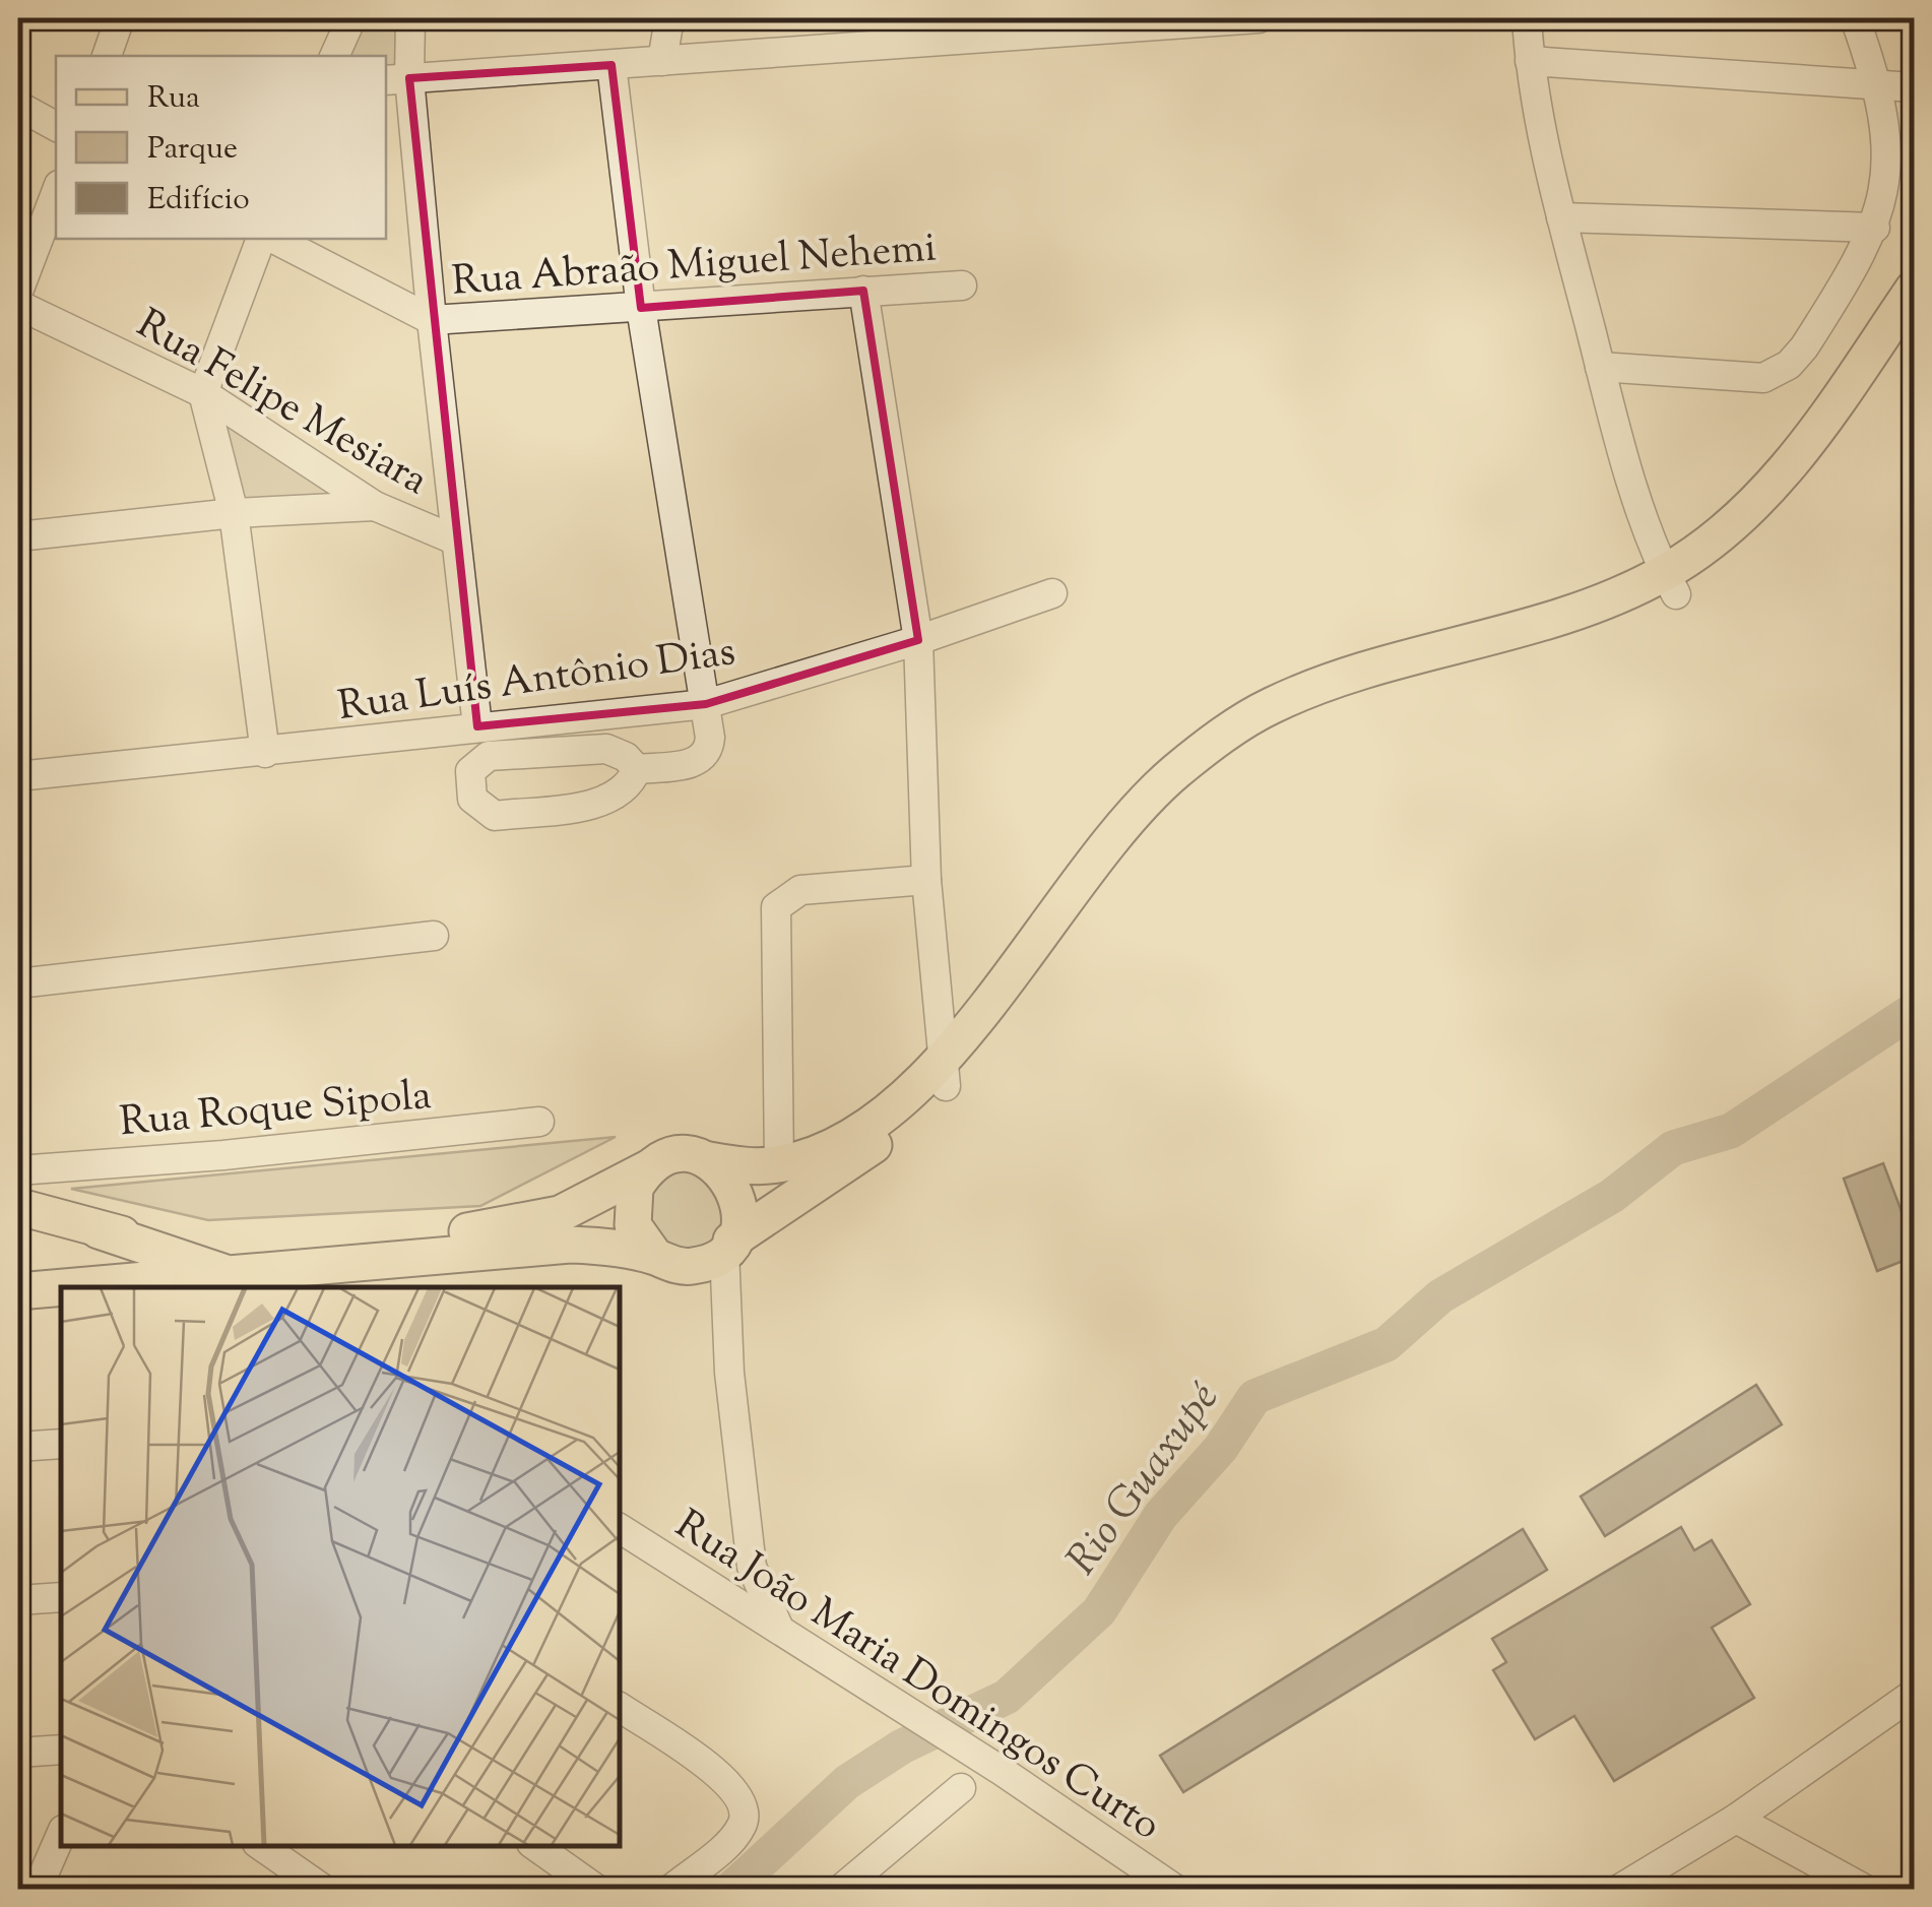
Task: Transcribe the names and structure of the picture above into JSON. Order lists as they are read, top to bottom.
{
  "streets": {
    "street": [
      "Rua Abraão Miguel Nehemi",
      "Rua Felipe Mesiara",
      "Rua Luís Antônio Dias",
      "Rua Roque Sipola",
      "Rua João Maria Domingos Curto"
    ]
  },
  "water": ["Rio Guaxupé"],
  "legend": ["Rua", "Parque", "Edifício"]
}
